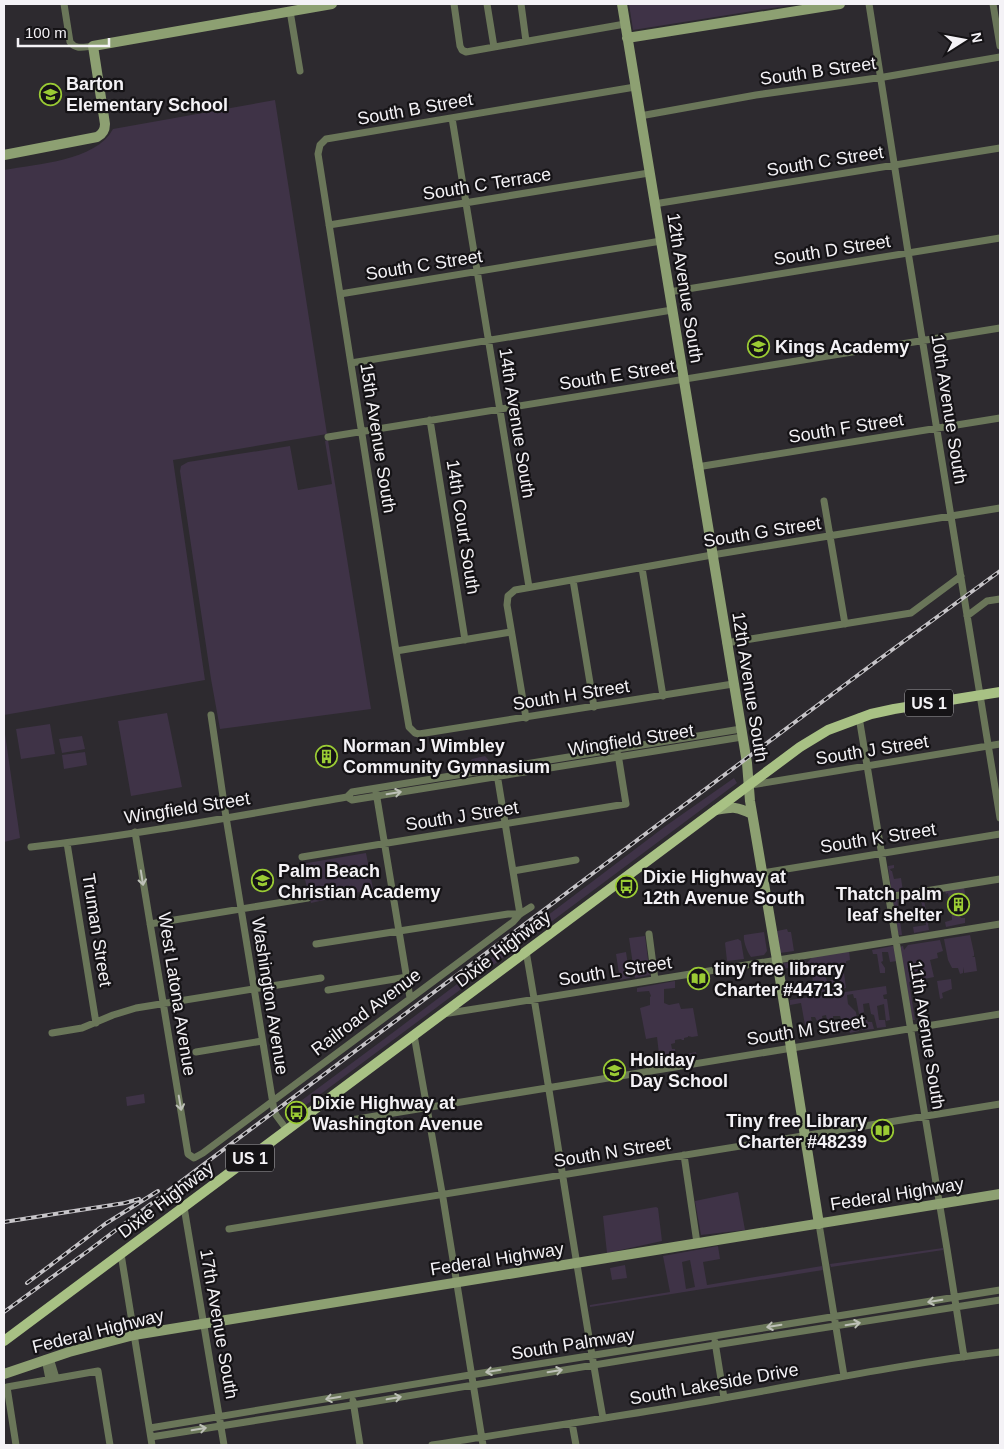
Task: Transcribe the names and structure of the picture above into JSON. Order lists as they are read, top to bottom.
{
  "streets": {
    "main road": ["US 1", "Dixie Highway"],
    "street": [
      "South B Street",
      "South C Street",
      "South C Terrace",
      "South D Street",
      "12th Avenue South",
      "South E Street",
      "10th Avenue South",
      "14th Avenue South",
      "South F Street",
      "15th Avenue South",
      "14th Court South",
      "South G Street",
      "South H Street",
      "Wingfield Street",
      "South J Street",
      "South K Street",
      "Truman Street",
      "South L Street",
      "West Latona Avenue",
      "Washington Avenue",
      "Railroad Avenue",
      "South M Street",
      "11th Avenue South",
      "South N Street",
      "Federal Highway",
      "17th Avenue South",
      "South Palmway",
      "South Lakeside Drive"
    ]
  },
  "crossings": [
    ["South B Street", "12th Avenue South"],
    ["South B Street", "10th Avenue South"],
    ["South B Street", "14th Avenue South"],
    ["South B Street", "15th Avenue South"],
    ["South C Street", "12th Avenue South"],
    ["South C Street", "10th Avenue South"],
    ["South C Street", "14th Avenue South"],
    ["South C Street", "15th Avenue South"],
    ["South C Terrace", "12th Avenue South"],
    ["South C Terrace", "14th Avenue South"],
    ["South C Terrace", "15th Avenue South"],
    ["South D Street", "12th Avenue South"],
    ["South D Street", "10th Avenue South"],
    ["12th Avenue South", "South E Street"],
    ["12th Avenue South", "South F Street"],
    ["12th Avenue South", "South G Street"],
    ["12th Avenue South", "South H Street"],
    ["12th Avenue South", "Wingfield Street"],
    ["12th Avenue South", "South J Street"],
    ["12th Avenue South", "South K Street"],
    ["12th Avenue South", "Dixie Highway"],
    ["12th Avenue South", "South L Street"],
    ["12th Avenue South", "South M Street"],
    ["12th Avenue South", "South N Street"],
    ["12th Avenue South", "Federal Highway"],
    ["12th Avenue South", "South Palmway"],
    ["12th Avenue South", "South Lakeside Drive"],
    ["South E Street", "10th Avenue South"],
    ["South E Street", "14th Avenue South"],
    ["South E Street", "15th Avenue South"],
    ["South E Street", "14th Court South"],
    ["10th Avenue South", "South F Street"],
    ["10th Avenue South", "South G Street"],
    ["10th Avenue South", "South J Street"],
    ["10th Avenue South", "Dixie Highway"],
    ["14th Avenue South", "South G Street"],
    ["15th Avenue South", "South H Street"],
    ["Wingfield Street", "South J Street"],
    ["Wingfield Street", "Truman Street"],
    ["Wingfield Street", "West Latona Avenue"],
    ["Wingfield Street", "Washington Avenue"],
    ["South J Street", "Dixie Highway"],
    ["South J Street", "11th Avenue South"],
    ["South K Street", "11th Avenue South"],
    ["Dixie Highway", "South L Street"],
    ["Dixie Highway", "Washington Avenue"],
    ["Dixie Highway", "11th Avenue South"],
    ["Dixie Highway", "17th Avenue South"],
    ["South L Street", "11th Avenue South"],
    ["West Latona Avenue", "Railroad Avenue"],
    ["Washington Avenue", "Railroad Avenue"],
    ["South M Street", "11th Avenue South"],
    ["11th Avenue South", "South N Street"],
    ["11th Avenue South", "Federal Highway"],
    ["11th Avenue South", "South Palmway"],
    ["11th Avenue South", "South Lakeside Drive"],
    ["Federal Highway", "17th Avenue South"],
    ["17th Avenue South", "South Palmway"]
  ],
  "one_way": ["West Latona Avenue"],
  "places": {
    "school or university": [
      "Barton Elementary School",
      "Kings Academy",
      "Palm Beach Christian Academy",
      "Holiday Day School"
    ],
    "building": ["Norman J Wimbley Community Gymnasium", "Thatch palm leaf shelter"],
    "bus stop": ["Dixie Highway at 12th Avenue South", "Dixie Highway at Washington Avenue"],
    "library": ["tiny free library Charter #44713", "Tiny free Library Charter #48239"]
  },
  "scale_bar": "100 m",
  "north": "right"
}
